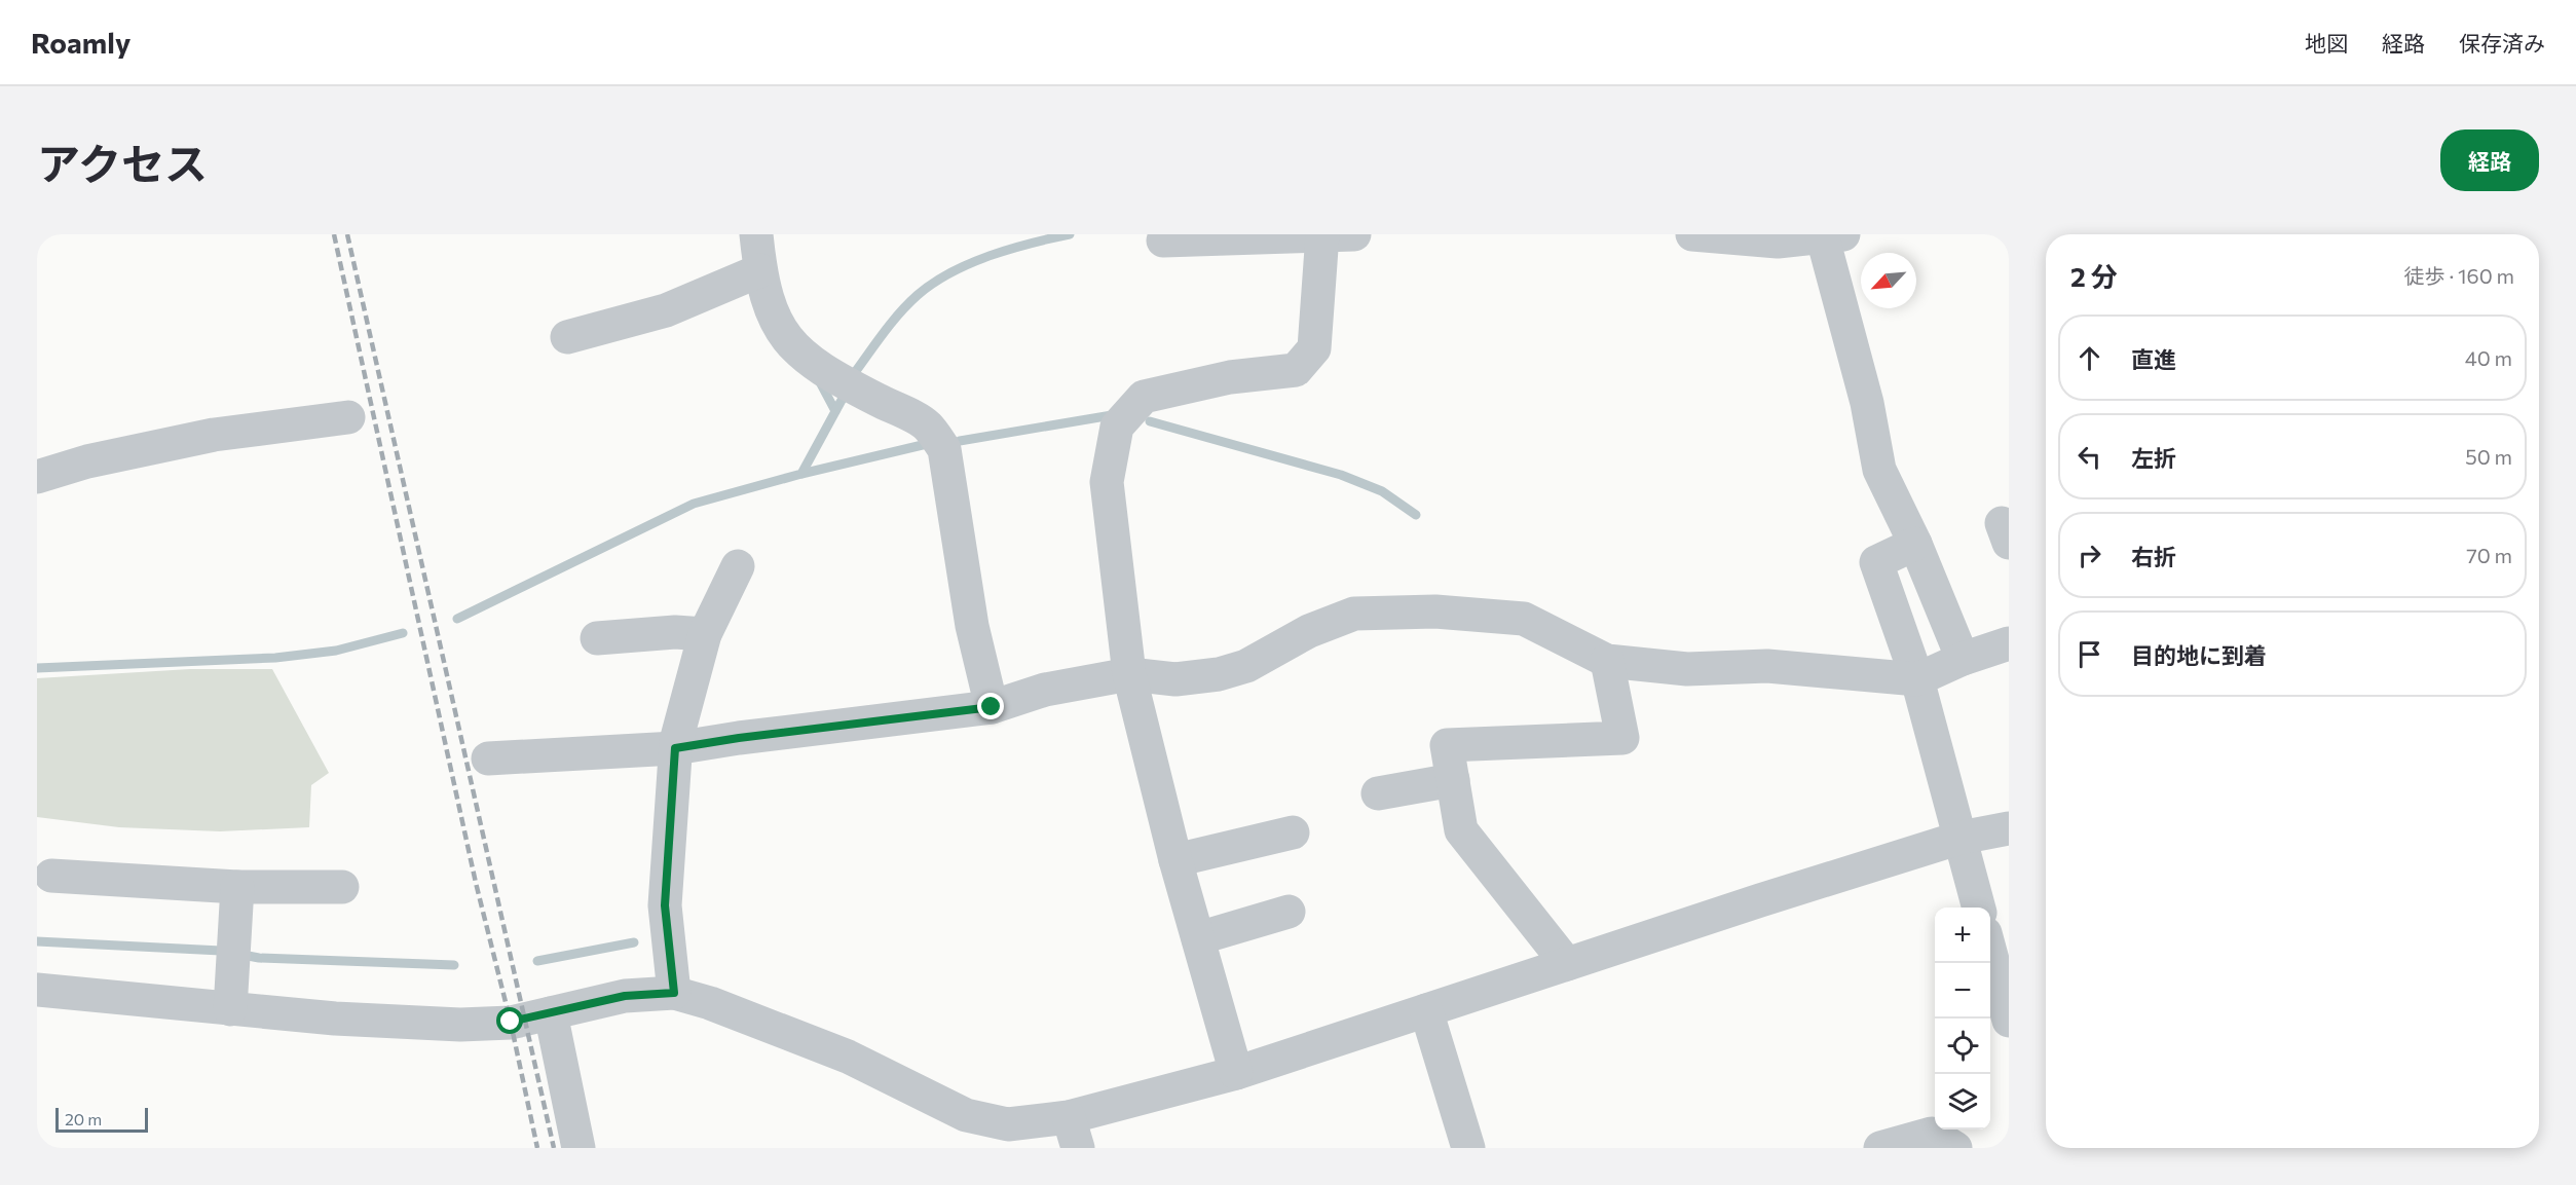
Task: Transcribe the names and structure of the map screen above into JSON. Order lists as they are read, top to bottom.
{
  "scale_bar": "20 m",
  "north": "bottom left",
  "page": {
    "header": "Roamly",
    "nav": ["地図", "経路", "保存済み"],
    "title": "アクセス",
    "buttons": "経路",
    "heading": ["2 分", "徒歩 · 160 m"],
    "list": [
      ["直進", "40 m"],
      ["左折", "50 m"],
      ["右折", "70 m"],
      "目的地に到着"
    ],
    "map_buttons": ["+", "−"],
    "scale": "20 m"
  }
}
